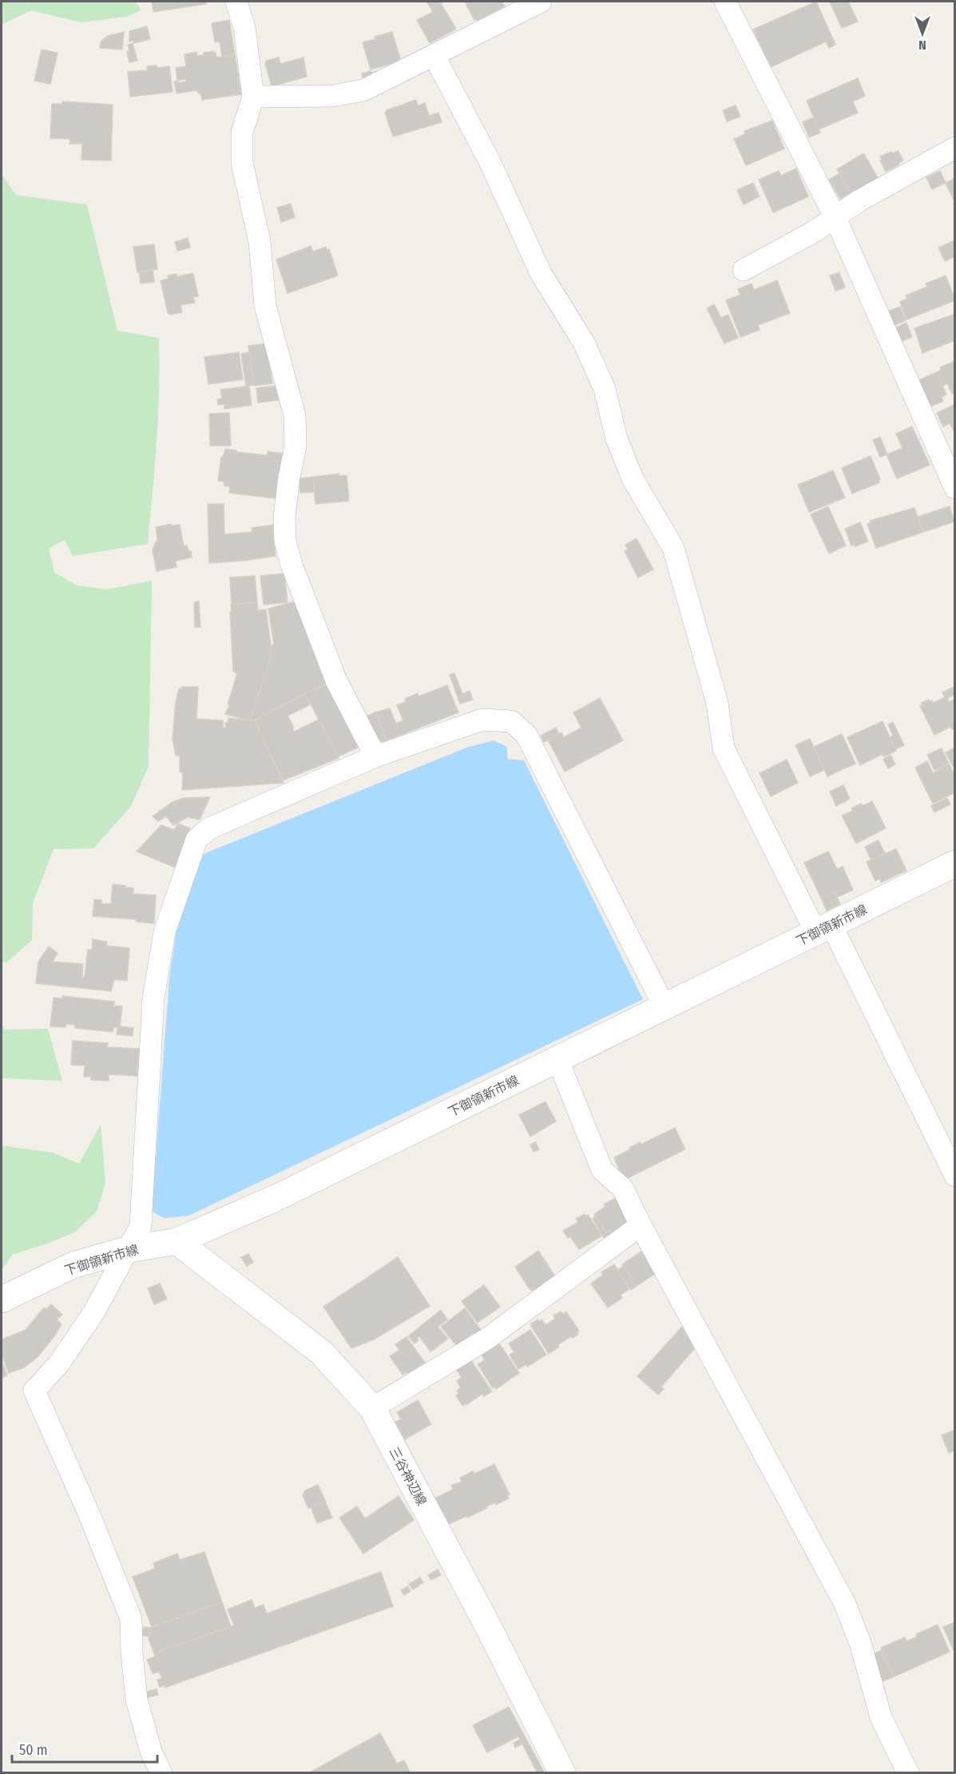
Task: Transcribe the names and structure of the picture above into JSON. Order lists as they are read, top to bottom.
{
  "streets": {
    "main road": ["下御領新市線", "三谷神辺線"]
  },
  "crossings": [
    ["下御領新市線", "三谷神辺線"]
  ],
  "scale_bar": "50 m",
  "north": "bottom"
}
